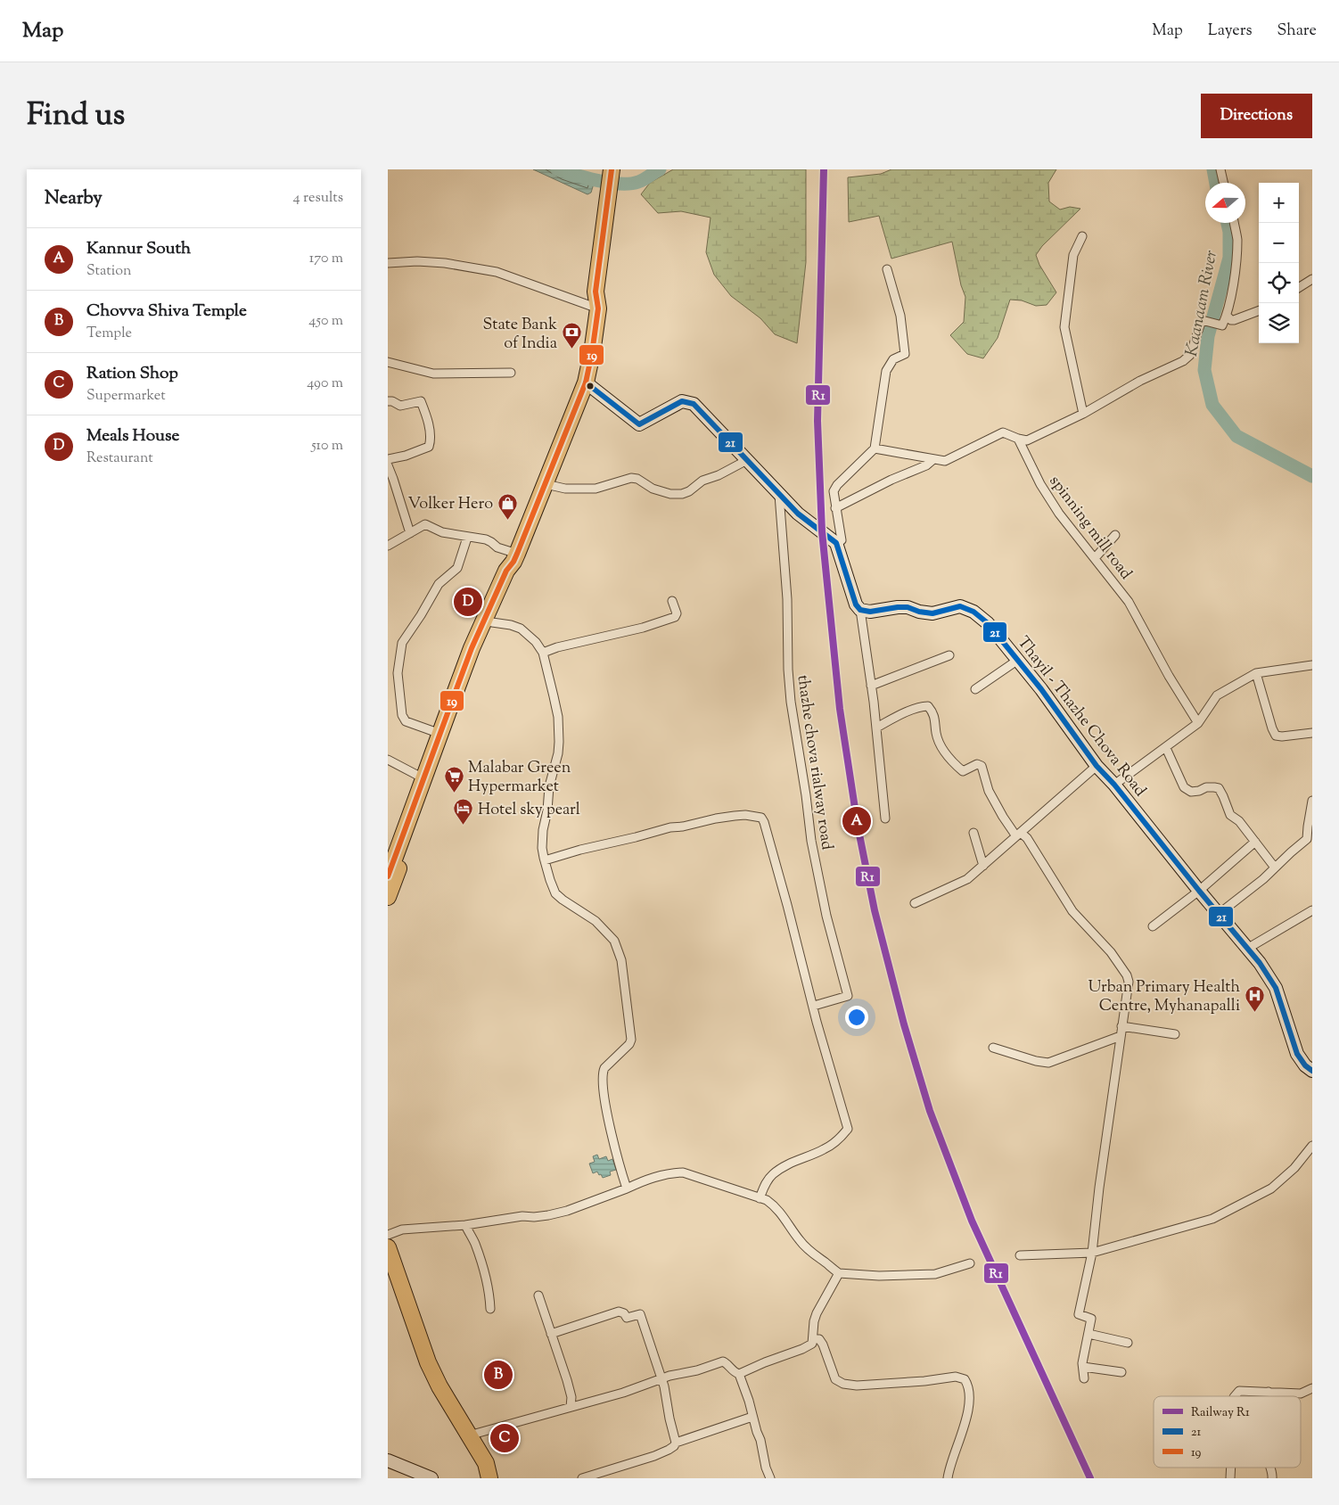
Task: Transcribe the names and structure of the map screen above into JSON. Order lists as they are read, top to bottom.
{
  "streets": {
    "street": ["spinning mill road", "Thayil - Thazhe Chova Road", "thazhe chova rialway road"]
  },
  "water": ["Kaanaam River"],
  "places": {
    "bank": ["State Bank of India"],
    "shop": ["Volker Hero"],
    "supermarket": ["Malabar Green Hypermarket"],
    "hotel": ["Hotel sky pearl"],
    "hospital": ["Urban Primary Health Centre, Myhanapalli"]
  },
  "lines": ["rail line R1", "transit line 19", "transit line 21"],
  "legend": ["Railway R1", "21", "19"],
  "north": "left",
  "page": {
    "header": "Map",
    "nav": ["Map", "Layers", "Share"],
    "title": "Find us",
    "buttons": "Directions",
    "heading": ["Nearby", "4 results"],
    "map_buttons": ["+", "−"],
    "list": [
      {
        "mark": "A",
        "name": "Kannur South",
        "note": "Station",
        "value": "170 m"
      },
      {
        "mark": "B",
        "name": "Chovva Shiva Temple",
        "note": "Temple",
        "value": "450 m"
      },
      {
        "mark": "C",
        "name": "Ration Shop",
        "note": "Supermarket",
        "value": "490 m"
      },
      {
        "mark": "D",
        "name": "Meals House",
        "note": "Restaurant",
        "value": "510 m"
      }
    ],
    "pins": [
      "D",
      "A",
      "B",
      "C"
    ]
  }
}
